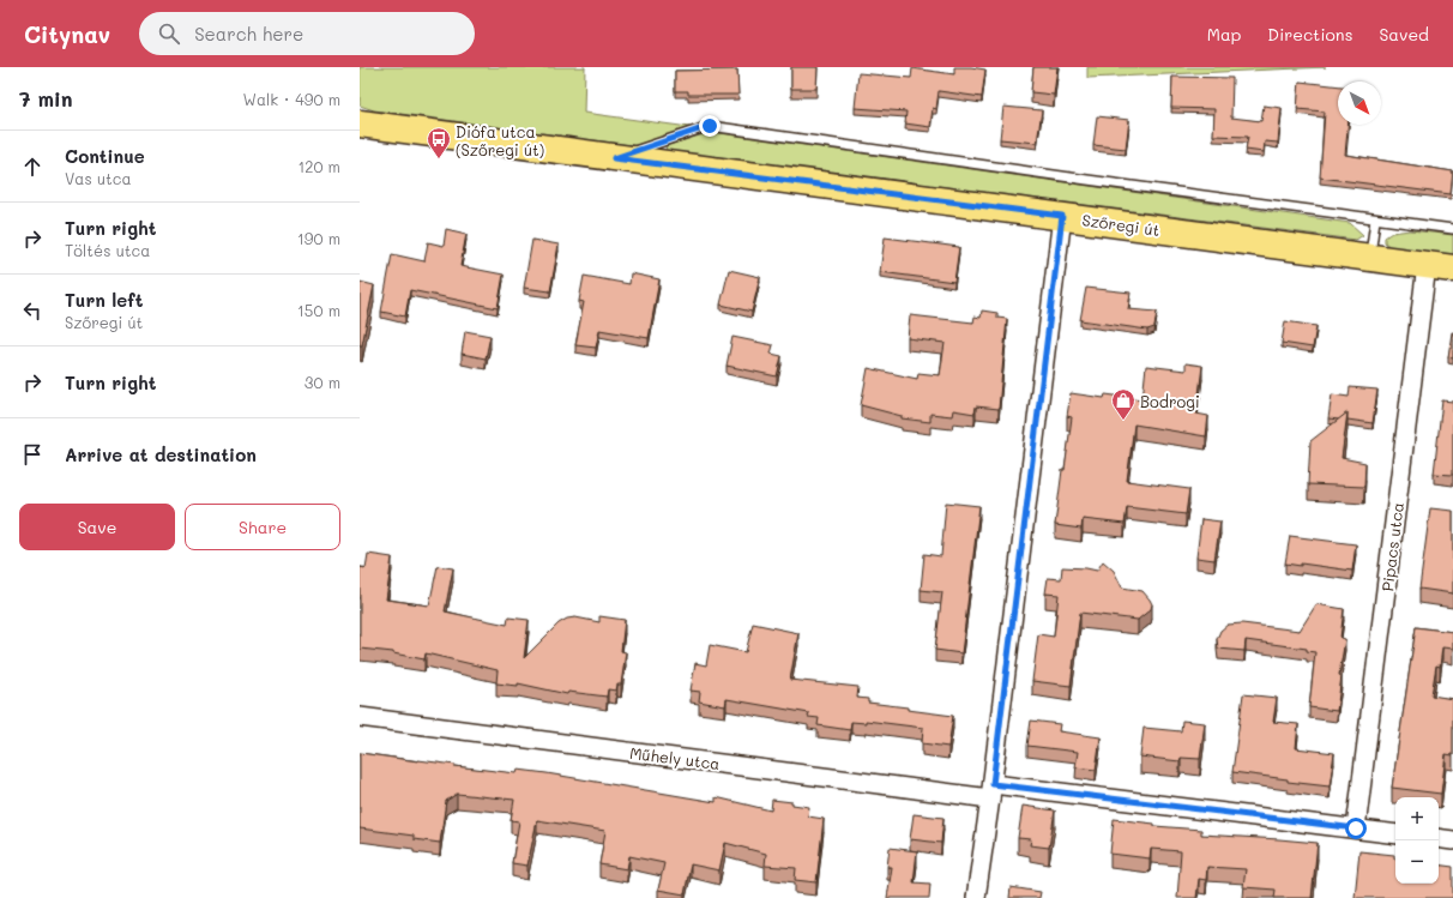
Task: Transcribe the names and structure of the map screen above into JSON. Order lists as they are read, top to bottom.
{
  "streets": {
    "main road": ["Szőregi út"],
    "street": ["Pipacs utca", "Műhely utca"]
  },
  "crossings": [
    ["Szőregi út", "Pipacs utca"],
    ["Pipacs utca", "Műhely utca"]
  ],
  "places": {
    "bus stop": ["Diófa utca (Szőregi út)"],
    "shop": ["Bodrogi"]
  },
  "north": "bottom right",
  "page": {
    "header": "Citynav",
    "search": "Search here",
    "nav": ["Map", "Directions", "Saved"],
    "heading": ["7 min", "Walk · 490 m"],
    "list": [
      ["Continue", "Vas utca", "120 m"],
      ["Turn right", "Töltés utca", "190 m"],
      ["Turn left", "Szőregi út", "150 m"],
      ["Turn right", "30 m"],
      "Arrive at destination"
    ],
    "buttons": ["Save", "Share"],
    "map_buttons": ["+", "−"]
  }
}
